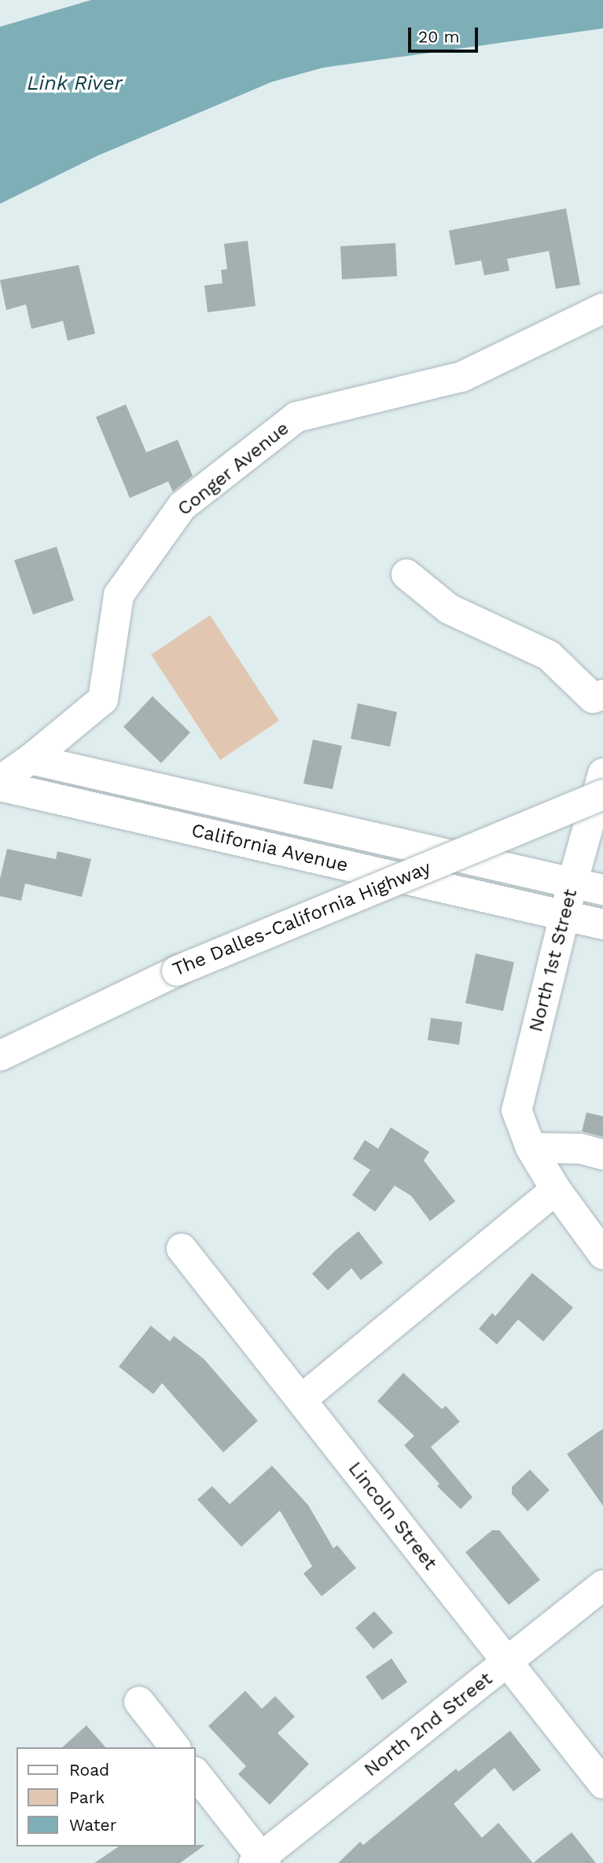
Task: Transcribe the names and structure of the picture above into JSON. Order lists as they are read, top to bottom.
{
  "streets": {
    "main road": [
      "Conger Avenue",
      "California Avenue",
      "The Dalles-California Highway",
      "North 1st Street",
      "Lincoln Street",
      "North 2nd Street"
    ]
  },
  "crossings": [
    ["Conger Avenue", "California Avenue"],
    ["California Avenue", "North 1st Street"],
    ["Lincoln Street", "North 2nd Street"]
  ],
  "water": ["Link River"],
  "legend": ["Road", "Park", "Water"],
  "scale_bar": "20 m"
}
